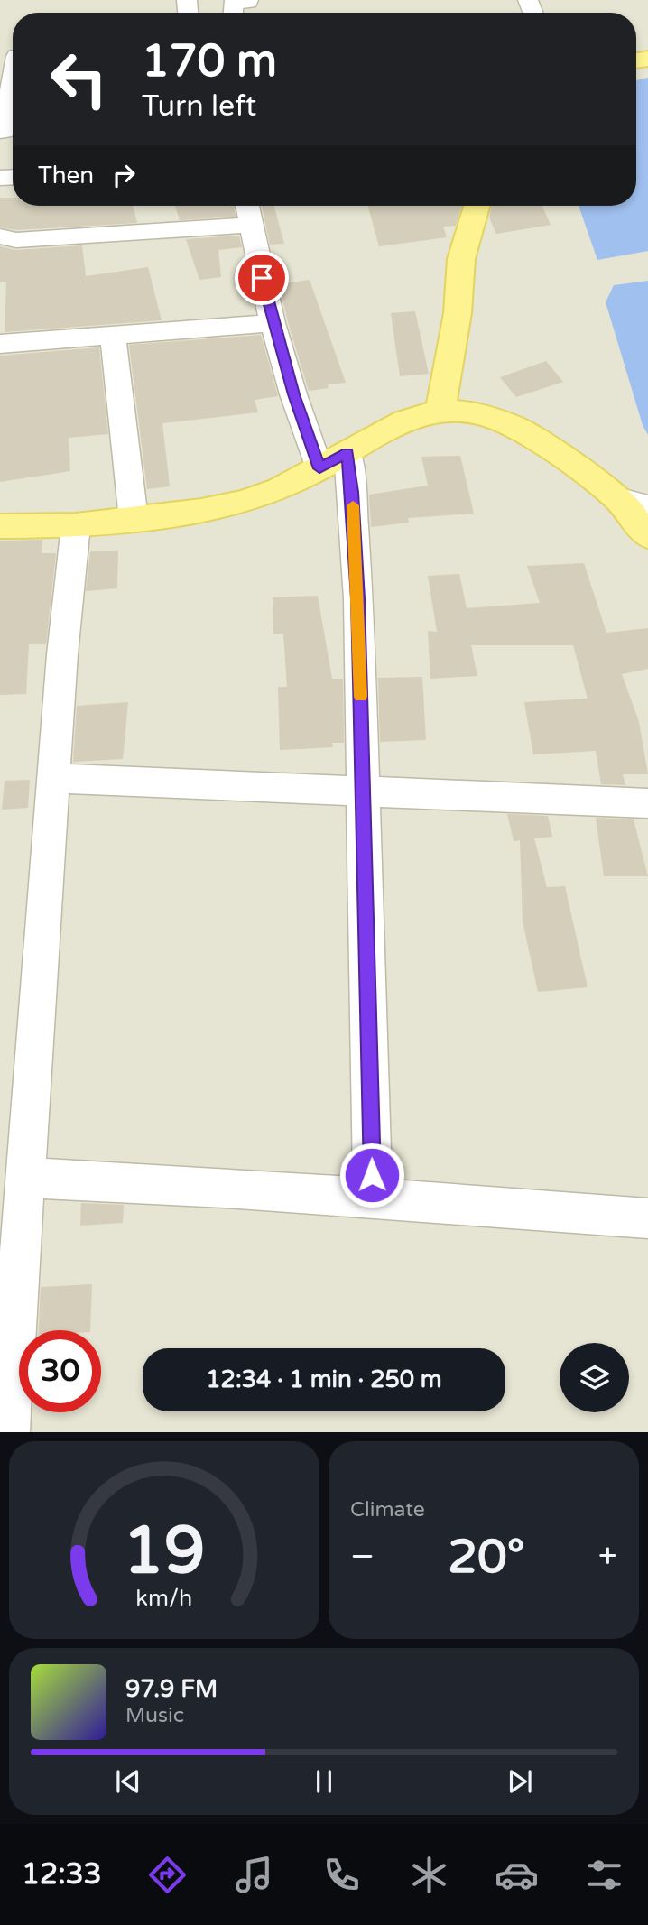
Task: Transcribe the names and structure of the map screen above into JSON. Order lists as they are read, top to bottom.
{
  "page": {
    "turn": ["170 m", "Turn left"],
    "then": "Then",
    "limit": "30",
    "trip": "12:34 · 1 min · 250 m",
    "tile": "Climate",
    "heat": ["−", "20°", "+"],
    "song": ["97.9 FM", "Music"],
    "tabs": "12:33",
    "gauge": ["19", "km/h"]
  }
}
